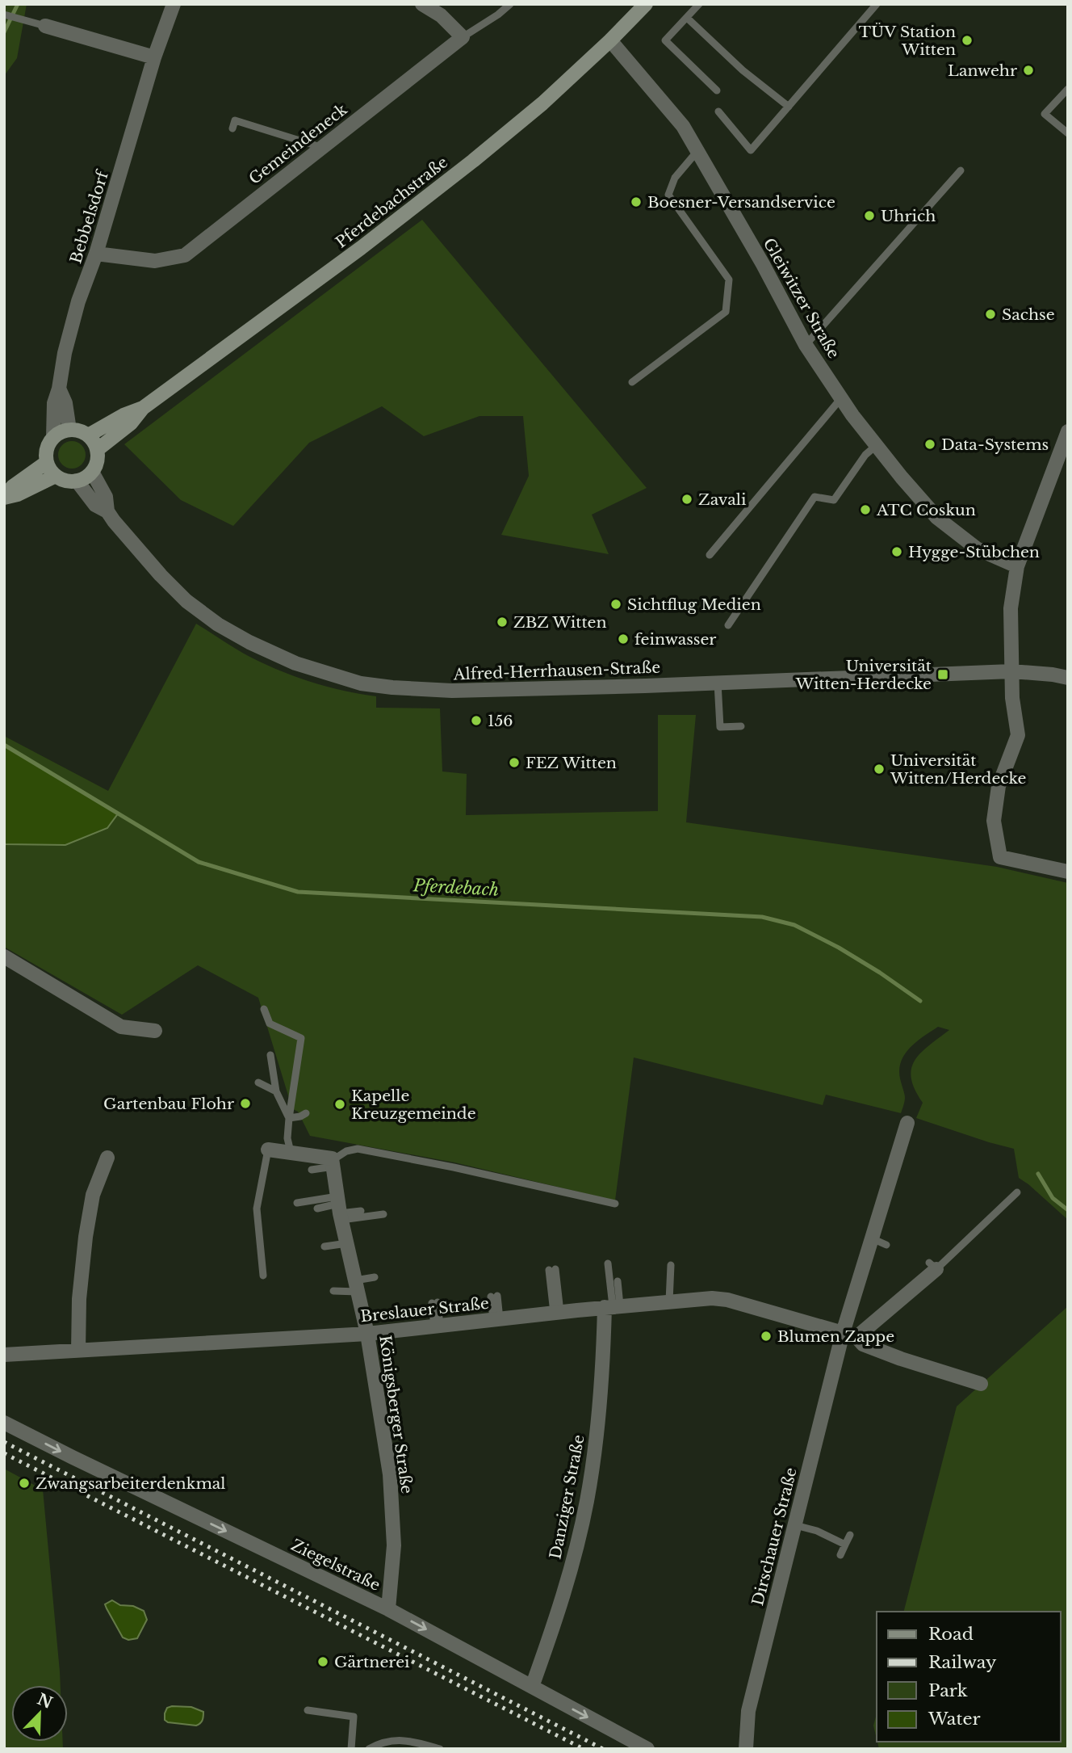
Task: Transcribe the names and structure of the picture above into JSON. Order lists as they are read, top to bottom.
{
  "streets": {
    "main road": ["Pferdebachstraße"],
    "street": [
      "Gemeindeneck",
      "Bebbelsdorf",
      "Gleiwitzer Straße",
      "Alfred-Herrhausen-Straße",
      "Breslauer Straße",
      "Königsberger Straße",
      "Danziger Straße",
      "Dirschauer Straße",
      "Ziegelstraße"
    ]
  },
  "crossings": [
    ["Gemeindeneck", "Bebbelsdorf"],
    ["Pferdebachstraße", "Bebbelsdorf"],
    ["Pferdebachstraße", "Gleiwitzer Straße"],
    ["Pferdebachstraße", "Alfred-Herrhausen-Straße"],
    ["Bebbelsdorf", "Alfred-Herrhausen-Straße"],
    ["Breslauer Straße", "Königsberger Straße"],
    ["Breslauer Straße", "Danziger Straße"],
    ["Breslauer Straße", "Dirschauer Straße"],
    ["Königsberger Straße", "Ziegelstraße"],
    ["Danziger Straße", "Ziegelstraße"]
  ],
  "one_way": ["Ziegelstraße"],
  "water": ["Pferdebach"],
  "places": {
    "other": [
      "TÜV Station Witten",
      "Lanwehr",
      "Boesner-Versandservice",
      "Uhrich",
      "Sachse",
      "Data-Systems",
      "Zavali",
      "ATC Coskun",
      "Hygge-Stübchen",
      "Sichtflug Medien",
      "ZBZ Witten",
      "feinwasser",
      "156",
      "FEZ Witten",
      "Universität Witten/Herdecke",
      "Gartenbau Flohr",
      "Kapelle Kreuzgemeinde",
      "Blumen Zappe",
      "Zwangsarbeiterdenkmal",
      "Gärtnerei"
    ],
    "transit": ["Universität Witten-Herdecke"]
  },
  "legend": [
    "Road",
    "Railway",
    "Park",
    "Water"
  ],
  "north": "top right"
}
